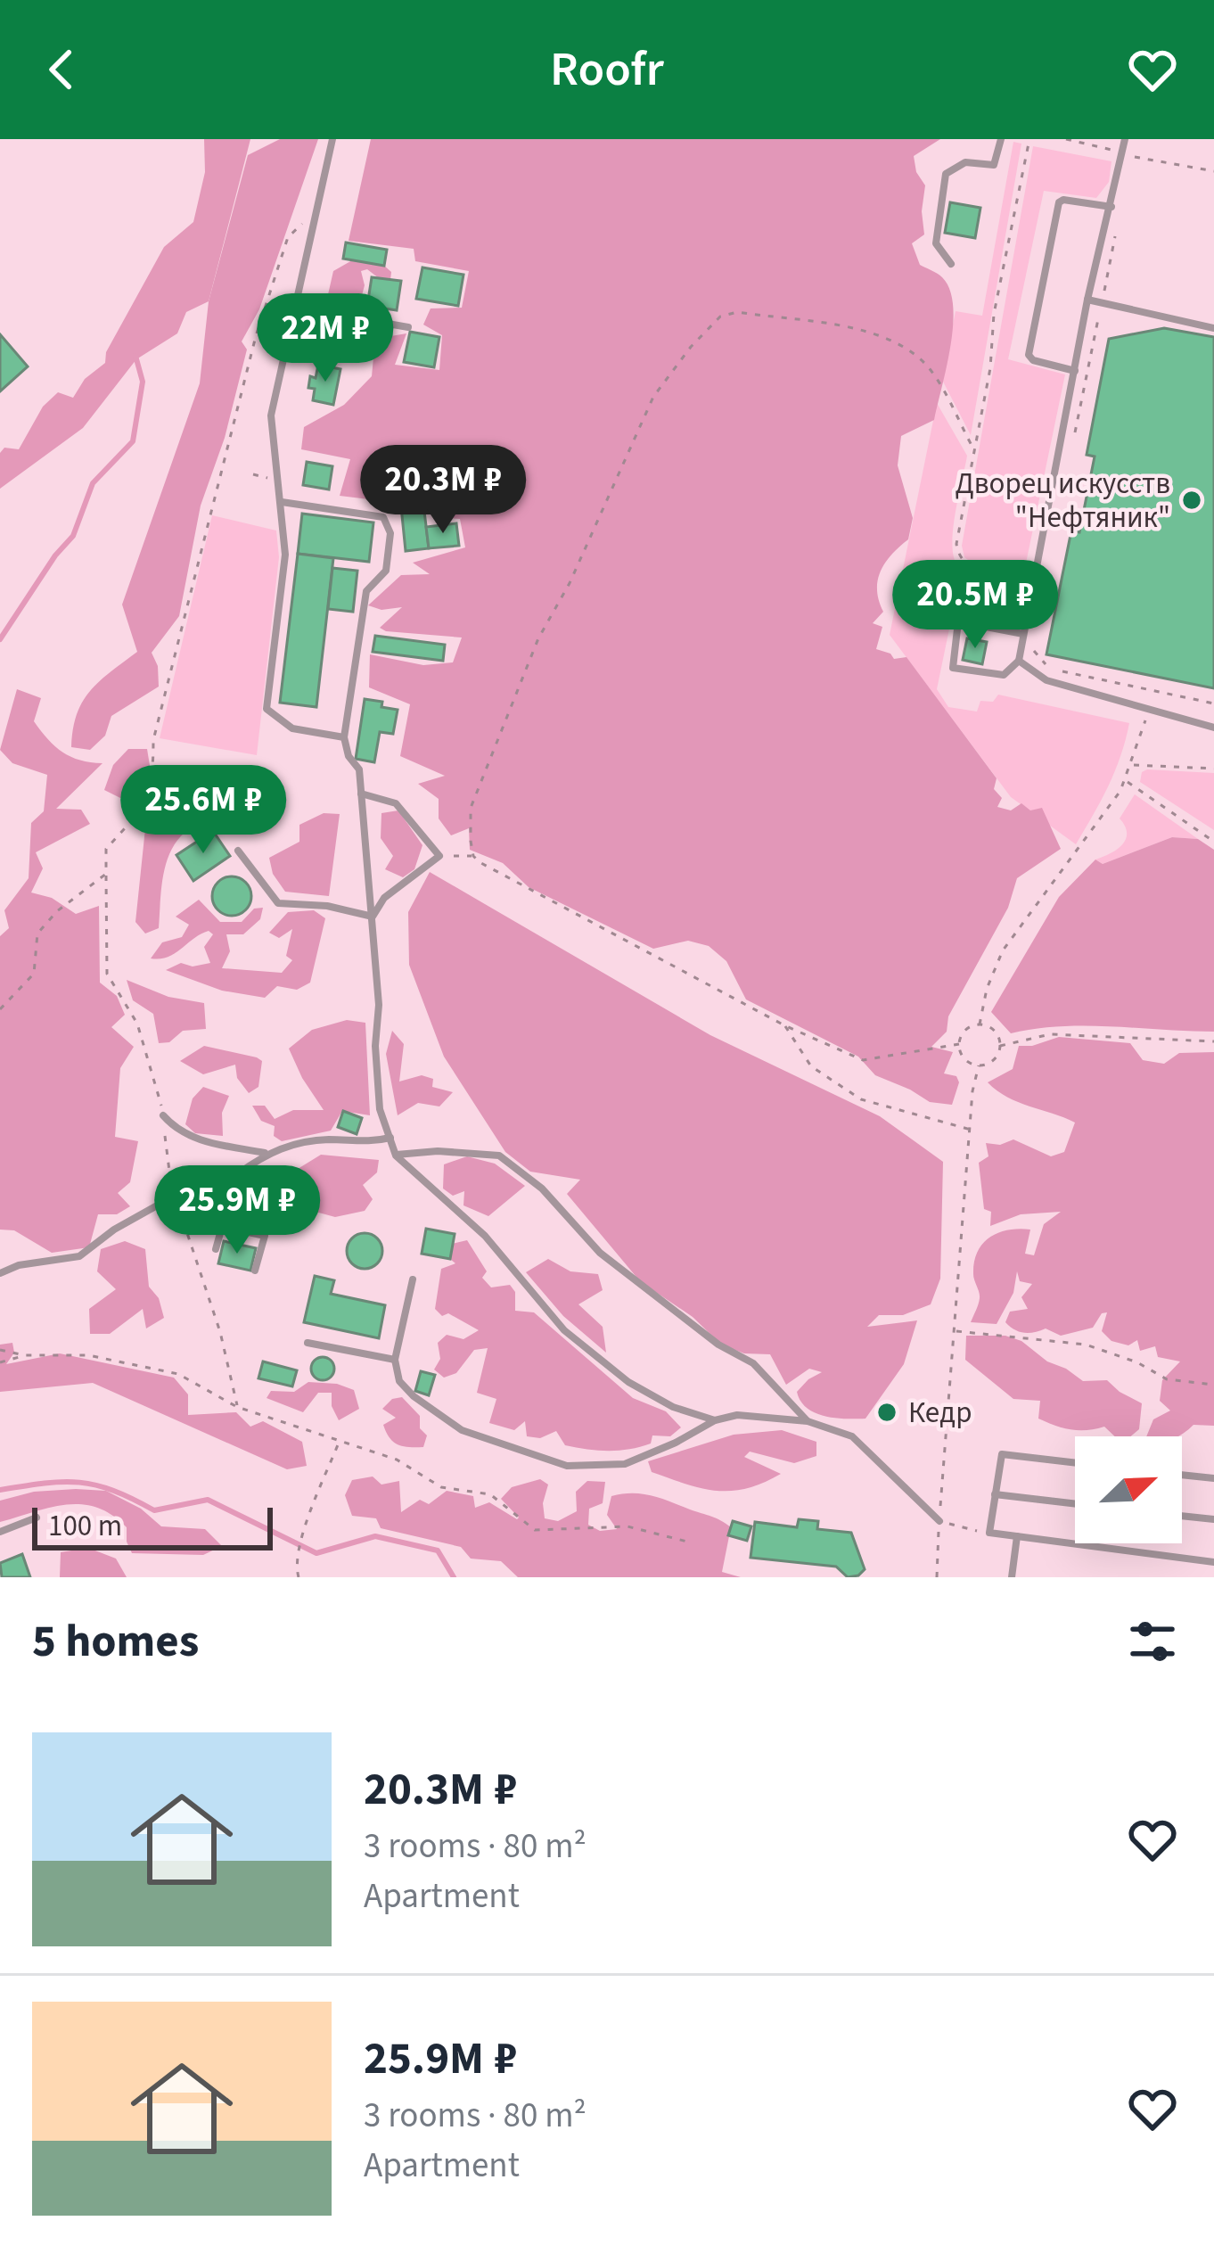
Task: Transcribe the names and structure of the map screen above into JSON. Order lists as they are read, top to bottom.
{
  "places": ["Дворец искусств \"Нефтяник\"", "Кедр"],
  "scale_bar": "100 m",
  "north": "top right",
  "page": {
    "header": "Roofr",
    "price": [
      "22M ₽",
      "20.3M ₽",
      "20.5M ₽",
      "25.6M ₽",
      "25.9M ₽"
    ],
    "scale": "100 m",
    "heading": "5 homes",
    "list": [
      {
        "name": "20.3M ₽",
        "note": "3 rooms · 80 m² · Apartment"
      },
      {
        "name": "25.9M ₽",
        "note": "3 rooms · 80 m² · Apartment"
      }
    ]
  }
}
